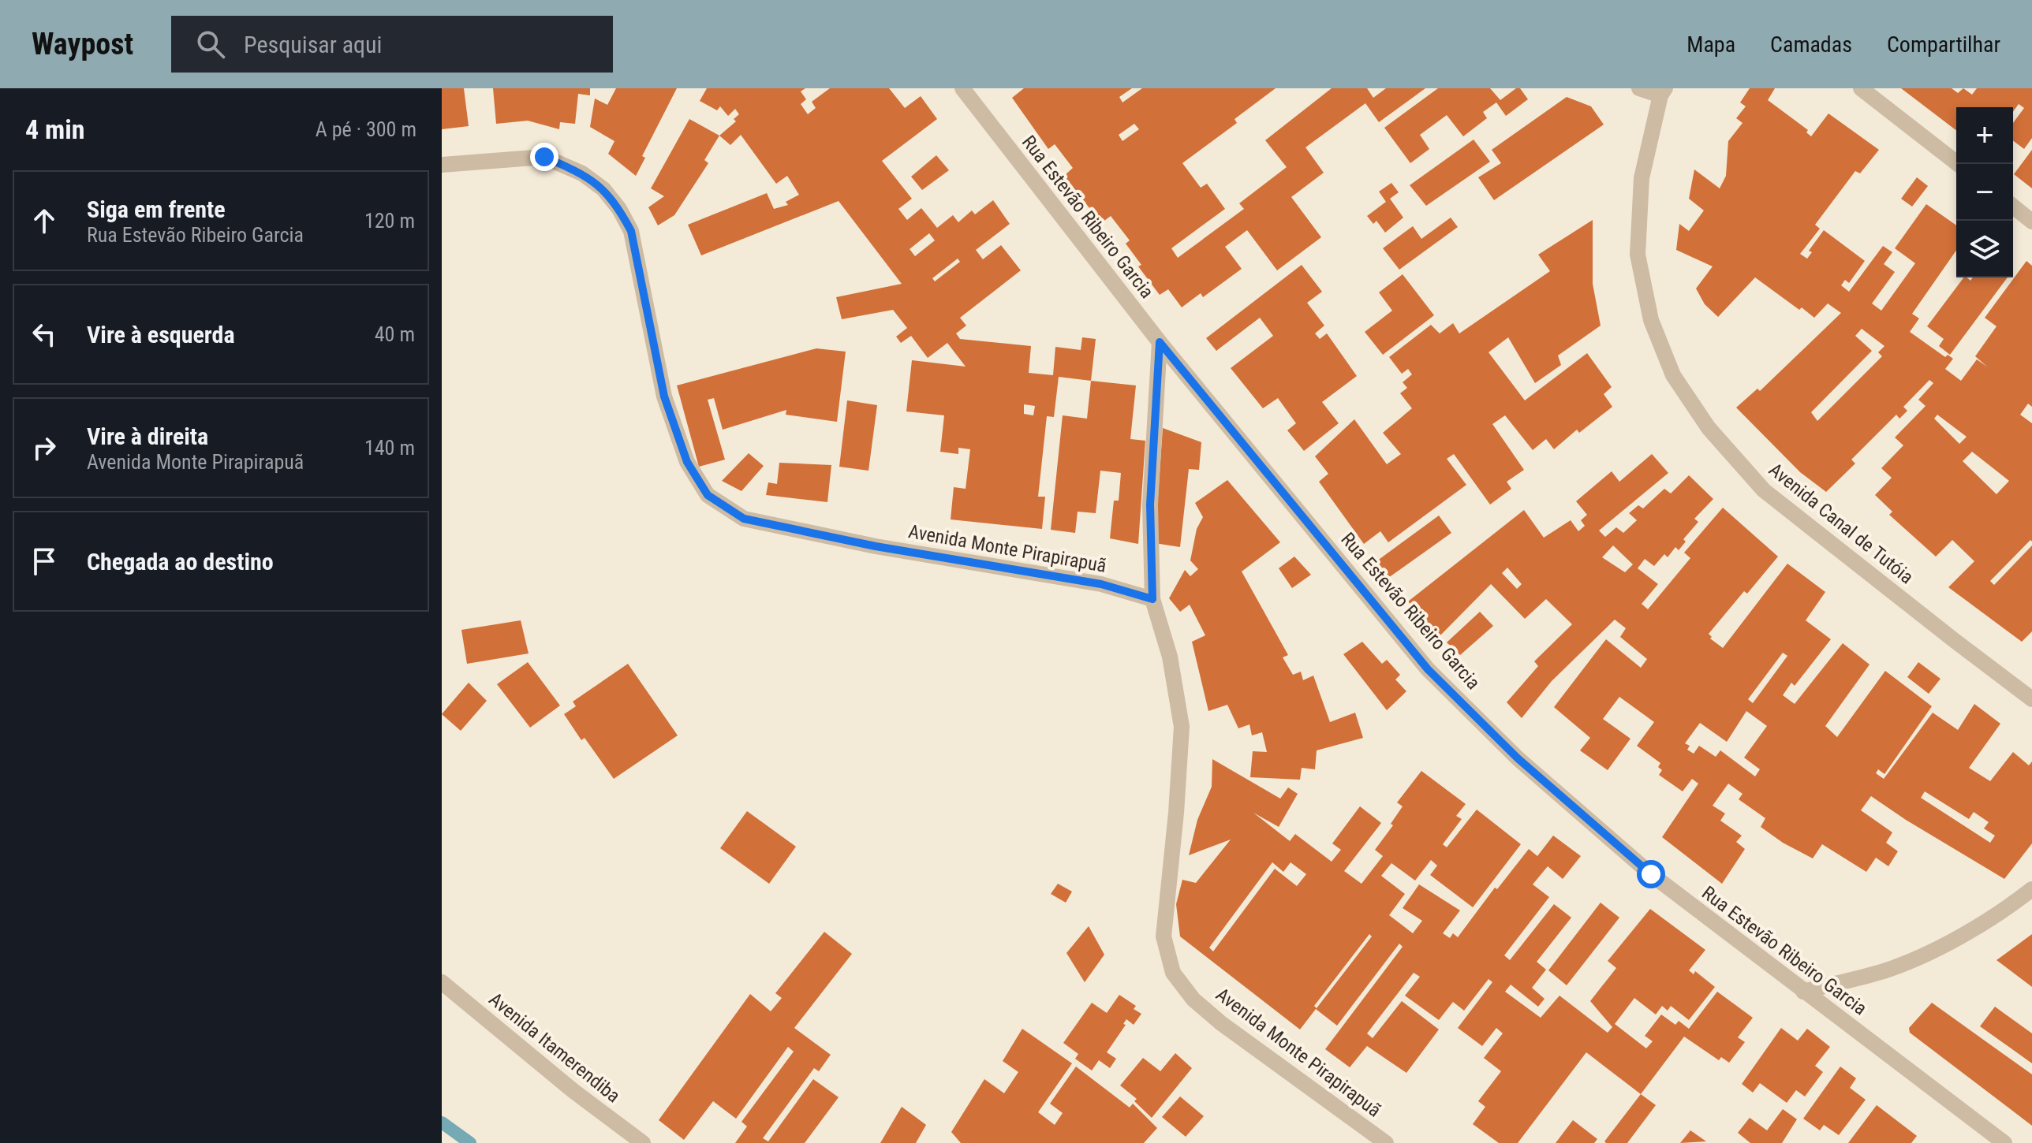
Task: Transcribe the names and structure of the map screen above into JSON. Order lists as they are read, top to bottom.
{
  "streets": {
    "street": [
      "Rua Estevão Ribeiro Garcia",
      "Avenida Canal de Tutóia",
      "Avenida Monte Pirapirapuã",
      "Avenida Itamerendiba"
    ]
  },
  "page": {
    "header": "Waypost",
    "search": "Pesquisar aqui",
    "nav": ["Mapa", "Camadas", "Compartilhar"],
    "heading": ["4 min", "A pé · 300 m"],
    "map_buttons": ["+", "−"],
    "list": [
      ["Siga em frente", "Rua Estevão Ribeiro Garcia", "120 m"],
      ["Vire à esquerda", "40 m"],
      ["Vire à direita", "Avenida Monte Pirapirapuã", "140 m"],
      "Chegada ao destino"
    ]
  }
}
